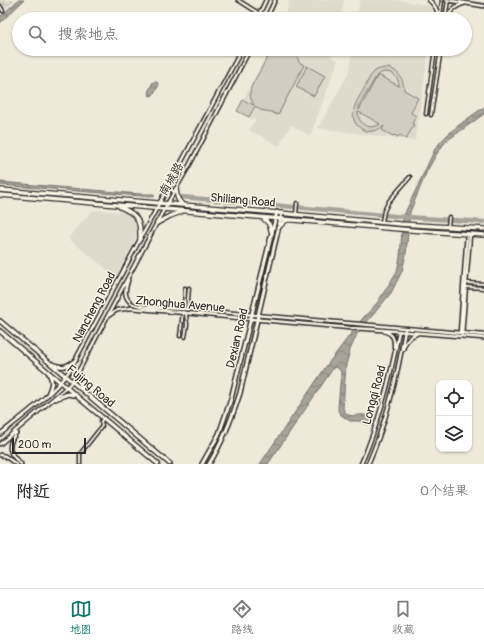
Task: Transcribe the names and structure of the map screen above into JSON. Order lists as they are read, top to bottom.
{
  "streets": {
    "highway": ["Shiliang Road"],
    "main road": ["Dexian Road", "Fujing Road"],
    "street": [
      "南城路",
      "Zhonghua Avenue",
      "Nancheng Road",
      "Longqi Road"
    ]
  },
  "crossings": [
    ["南城路", "Shiliang Road"],
    ["南城路", "Zhonghua Avenue"],
    ["南城路", "Nancheng Road"],
    ["Shiliang Road", "Nancheng Road"],
    ["Shiliang Road", "Dexian Road"],
    ["Zhonghua Avenue", "Nancheng Road"],
    ["Zhonghua Avenue", "Dexian Road"],
    ["Nancheng Road", "Fujing Road"]
  ],
  "scale_bar": "200 m",
  "page": {
    "search": "搜索地点",
    "scale": "200 m",
    "heading": ["附近", "0个结果"],
    "nav": ["地图", "路线", "收藏"]
  }
}
